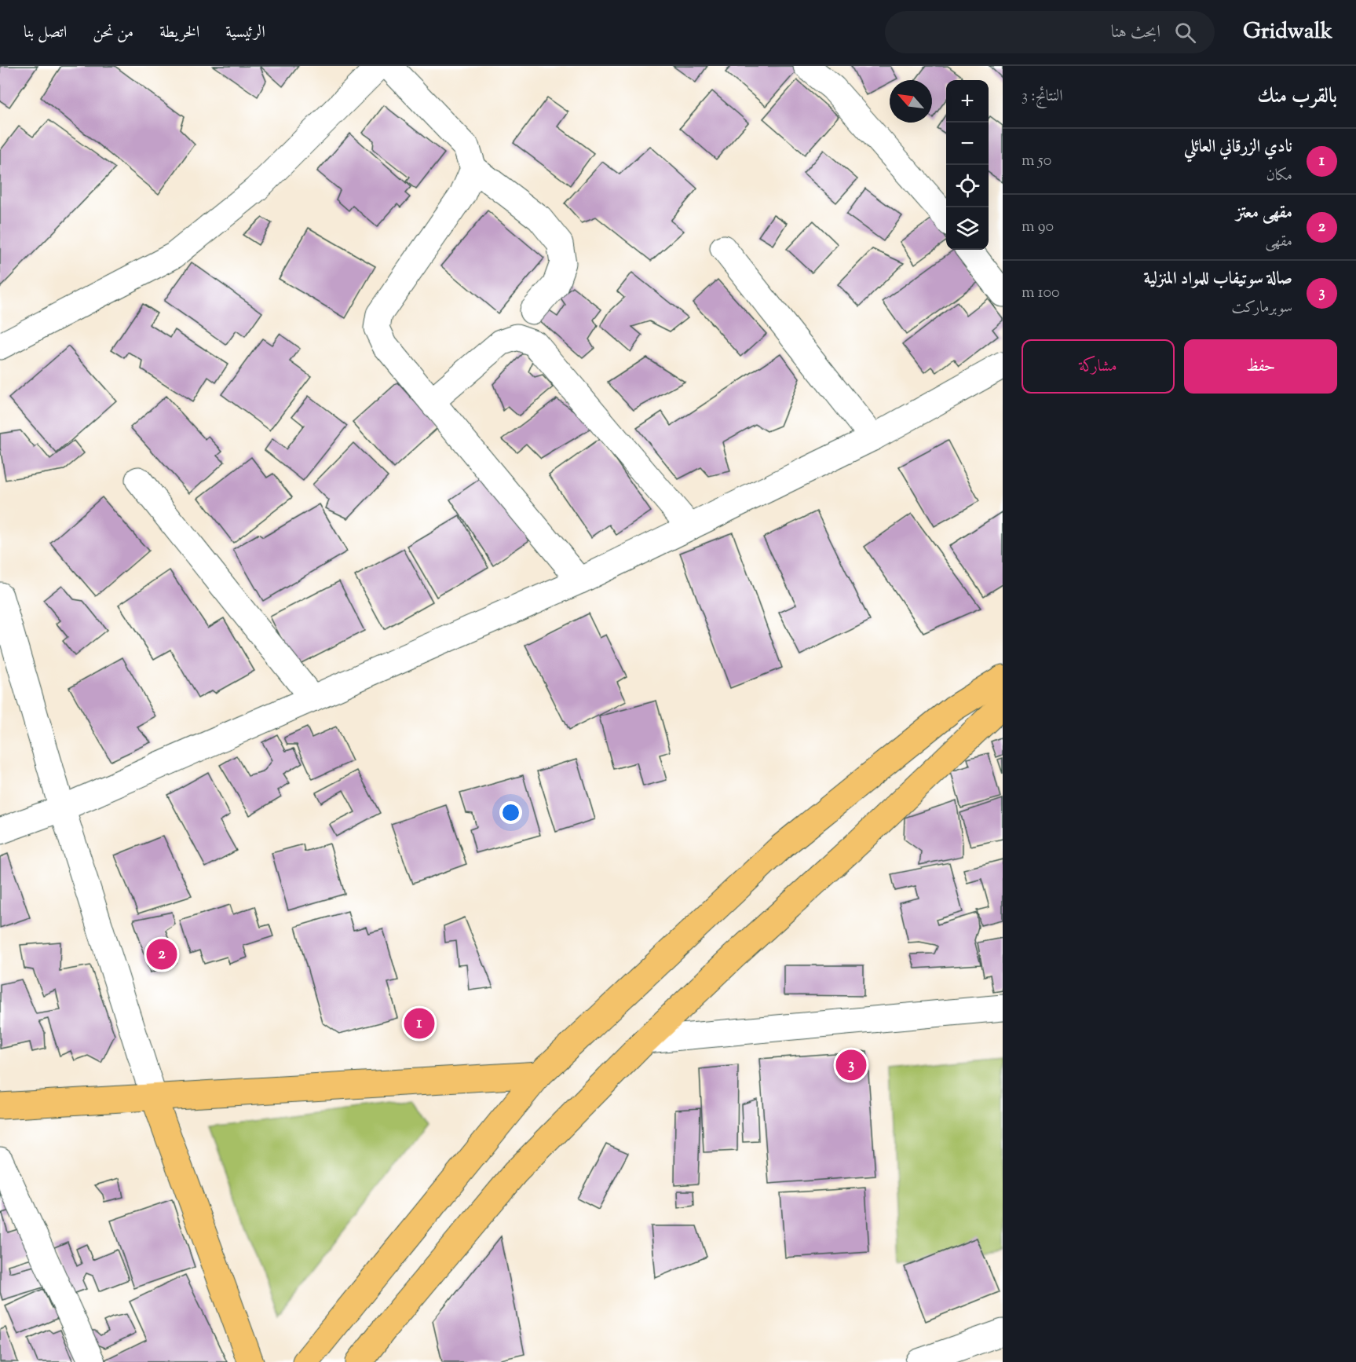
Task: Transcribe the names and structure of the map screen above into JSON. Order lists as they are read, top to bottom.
{
  "north": "top left",
  "page": {
    "header": "Gridwalk",
    "search": "ابحث هنا",
    "nav": [
      "الرئيسية",
      "الخريطة",
      "من نحن",
      "اتصل بنا"
    ],
    "heading": ["بالقرب منك", "النتائج: 3"],
    "map_buttons": ["+", "−"],
    "list": [
      {
        "mark": "1",
        "name": "نادي الزرقاني العائلي",
        "note": "مكان",
        "value": "50 m"
      },
      {
        "mark": "2",
        "name": "مقهى معتز",
        "note": "مقهى",
        "value": "90 m"
      },
      {
        "mark": "3",
        "name": "صالة سوتيفاب للمواد المنزلية",
        "note": "سوبرماركت",
        "value": "100 m"
      }
    ],
    "buttons": ["حفظ", "مشاركة"],
    "pins": ["2", "1", "3"]
  }
}
